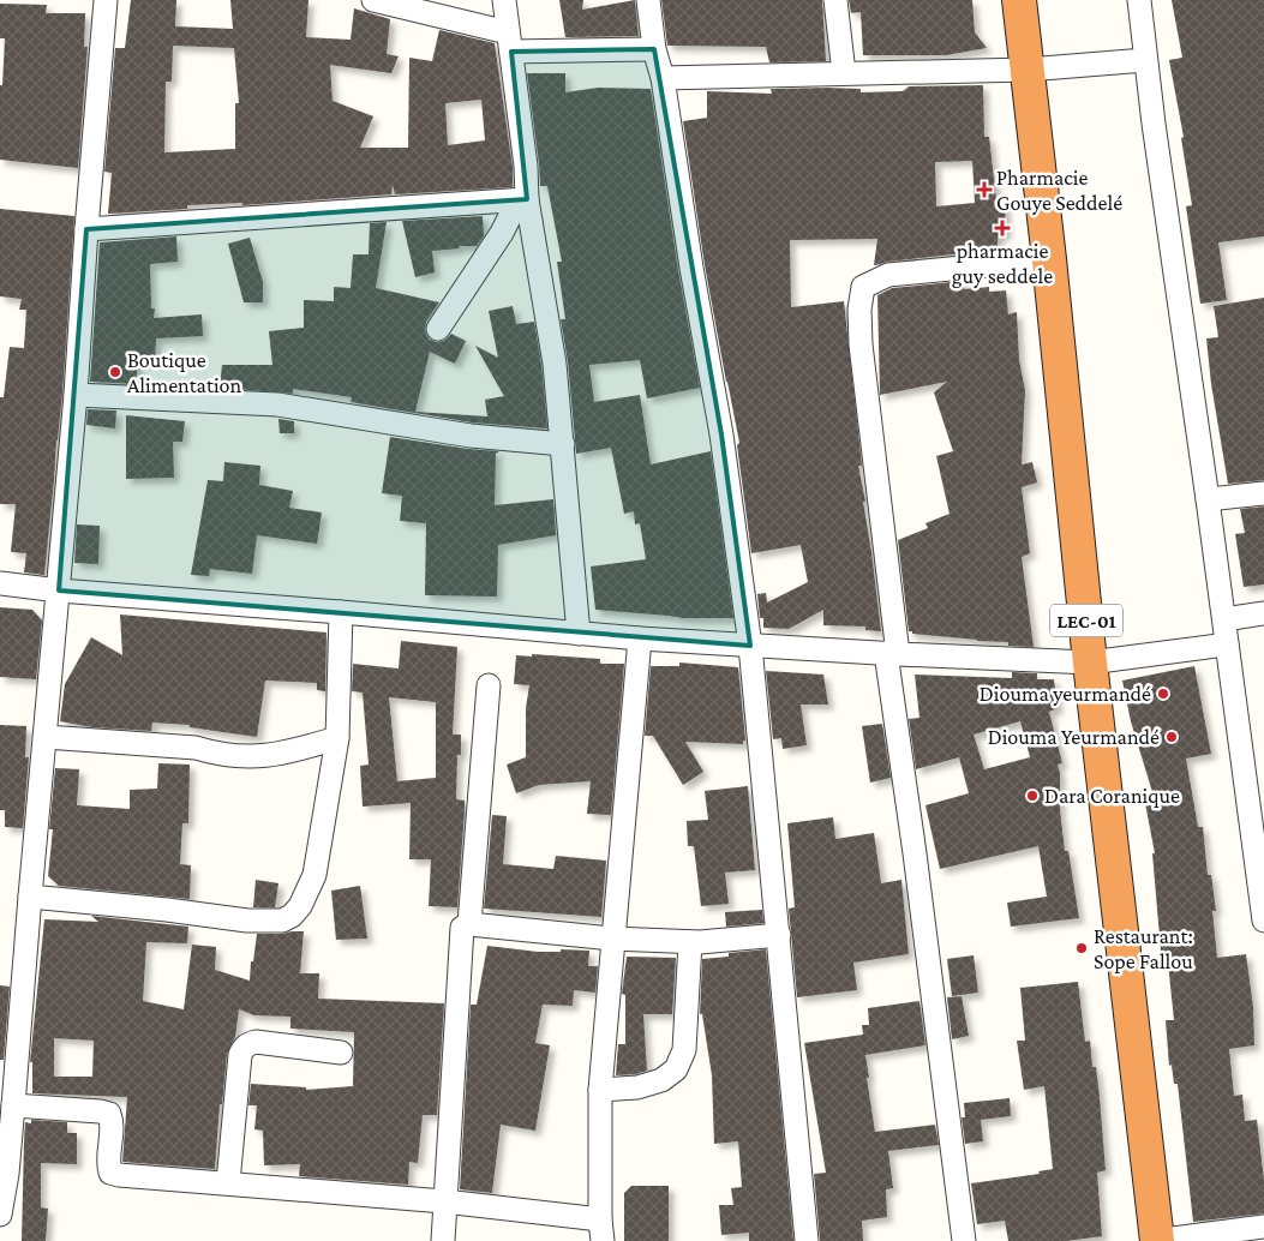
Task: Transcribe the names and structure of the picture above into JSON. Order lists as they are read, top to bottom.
{
  "streets": {
    "highway": ["LEC-01"]
  },
  "places": {
    "health": ["Pharmacie Gouye Seddelé", "pharmacie guy seddele"],
    "other": [
      "Boutique Alimentation",
      "Diouma yeurmandé",
      "Diouma Yeurmandé",
      "Dara Coranique",
      "Restaurant: Sope Fallou"
    ]
  }
}
